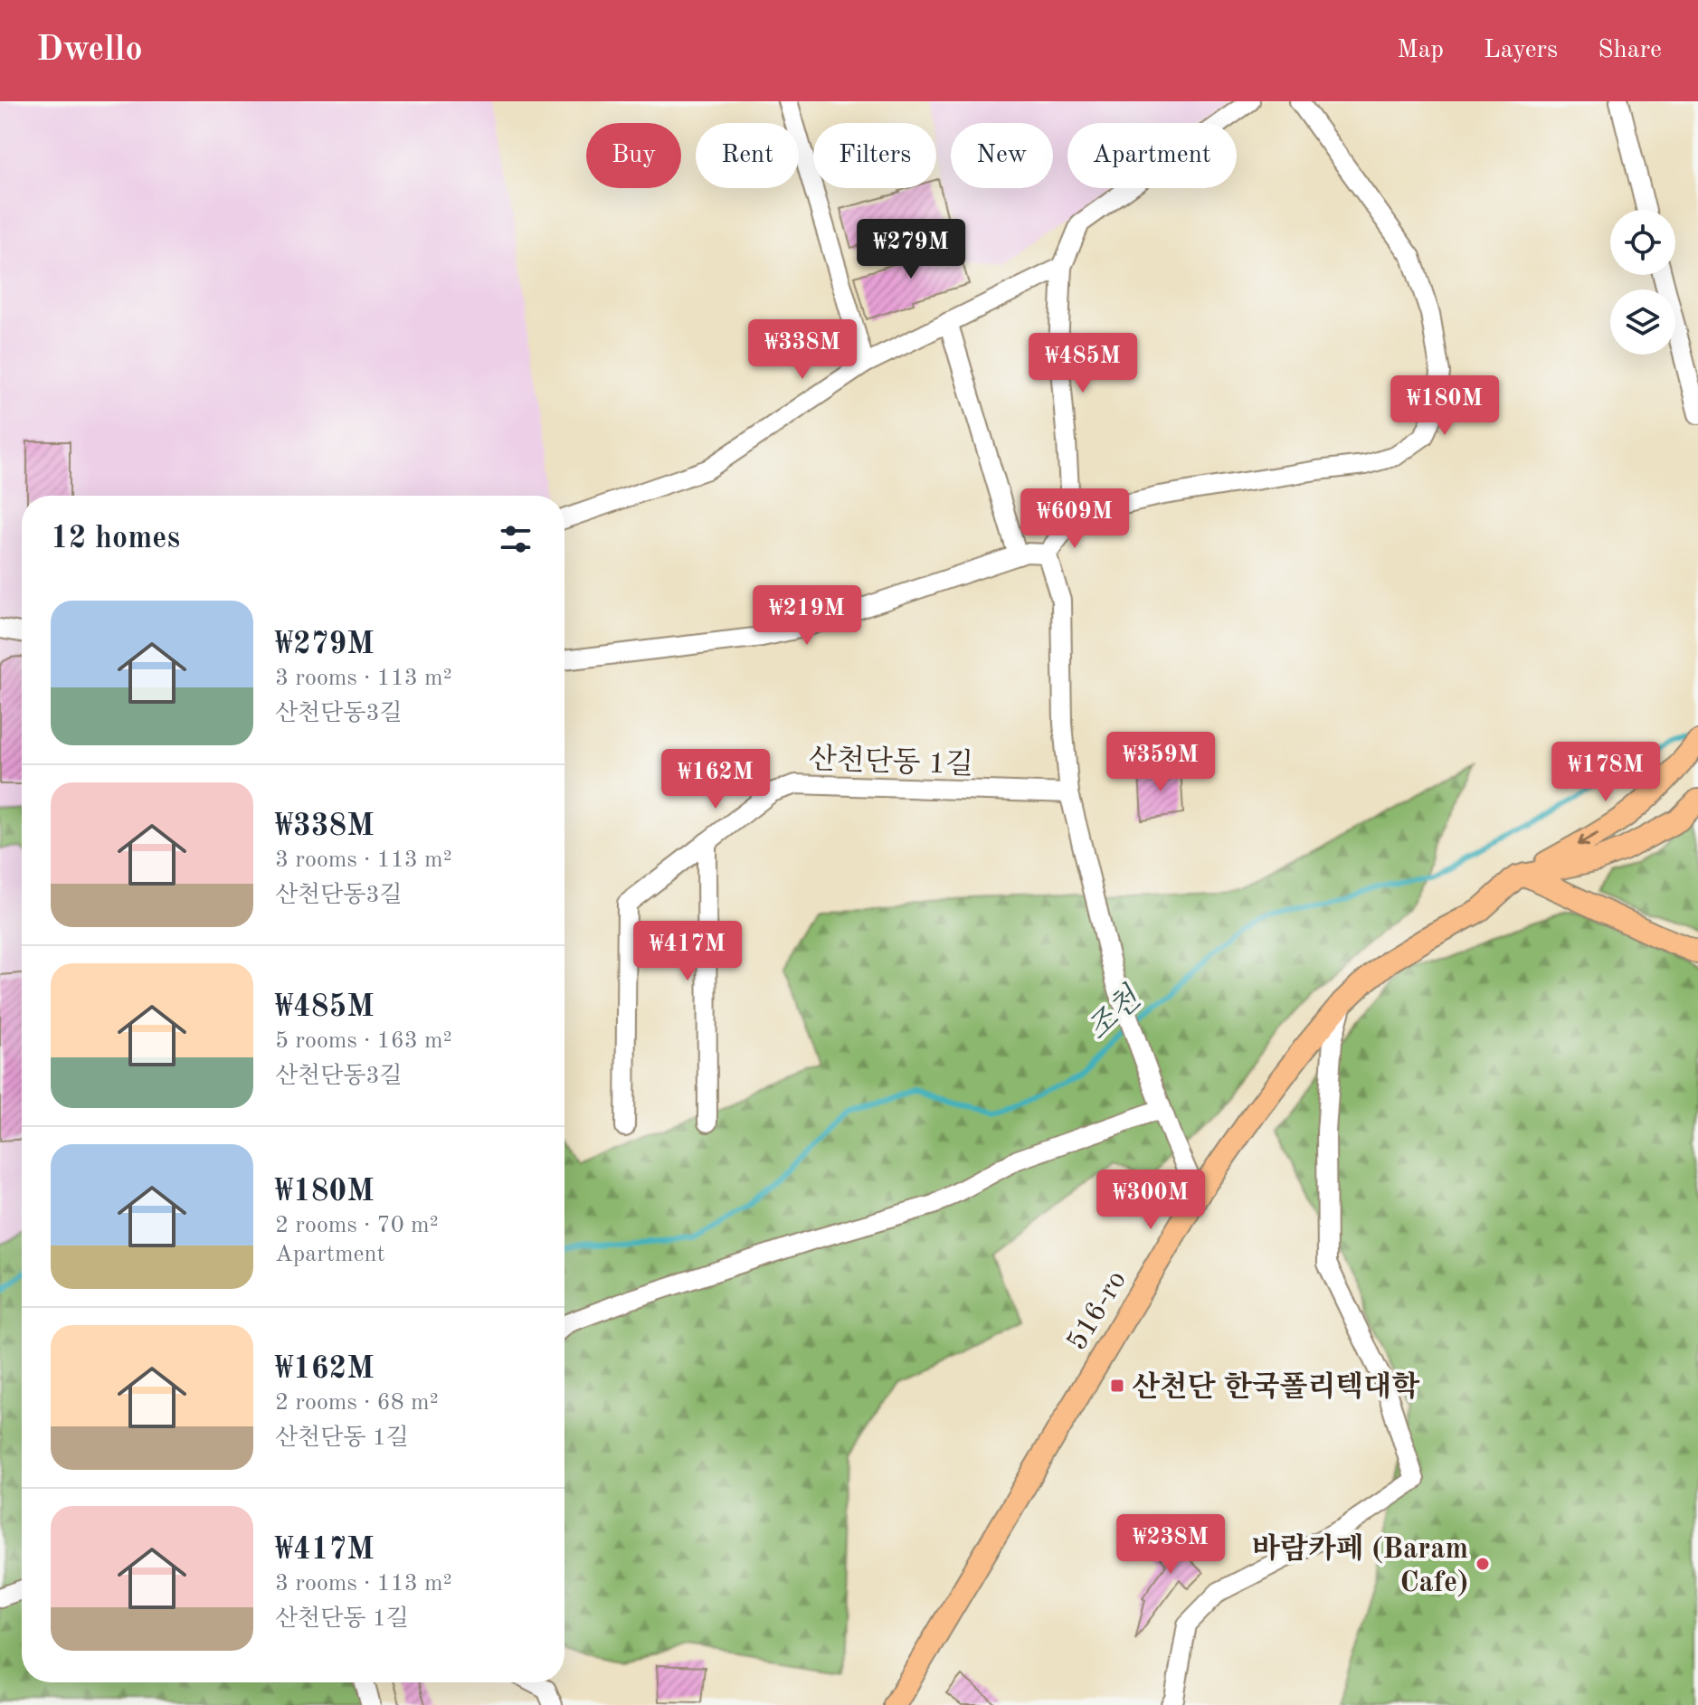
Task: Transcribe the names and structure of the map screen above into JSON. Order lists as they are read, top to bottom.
{
  "streets": {
    "main road": ["516-ro"],
    "street": ["산천단동 1길"]
  },
  "water": ["조천"],
  "places": {
    "transit": ["산천단 한국폴리텍대학"],
    "other": ["바람카페 (Baram Cafe)"]
  },
  "page": {
    "header": "Dwello",
    "nav": ["Map", "Layers", "Share"],
    "chip": [
      "Buy",
      "Rent",
      "Filters",
      "New",
      "Apartment"
    ],
    "price": [
      "₩279M",
      "₩338M",
      "₩485M",
      "₩180M",
      "₩609M",
      "₩219M",
      "₩359M",
      "₩178M",
      "₩162M",
      "₩417M",
      "₩300M",
      "₩238M"
    ],
    "heading": "12 homes",
    "list": [
      {
        "name": "₩279M",
        "note": "3 rooms · 113 m² · 산천단동3길"
      },
      {
        "name": "₩338M",
        "note": "3 rooms · 113 m² · 산천단동3길"
      },
      {
        "name": "₩485M",
        "note": "5 rooms · 163 m² · 산천단동3길"
      },
      {
        "name": "₩180M",
        "note": "2 rooms · 70 m² · Apartment"
      },
      {
        "name": "₩162M",
        "note": "2 rooms · 68 m² · 산천단동 1길"
      },
      {
        "name": "₩417M",
        "note": "3 rooms · 113 m² · 산천단동 1길"
      }
    ]
  }
}
